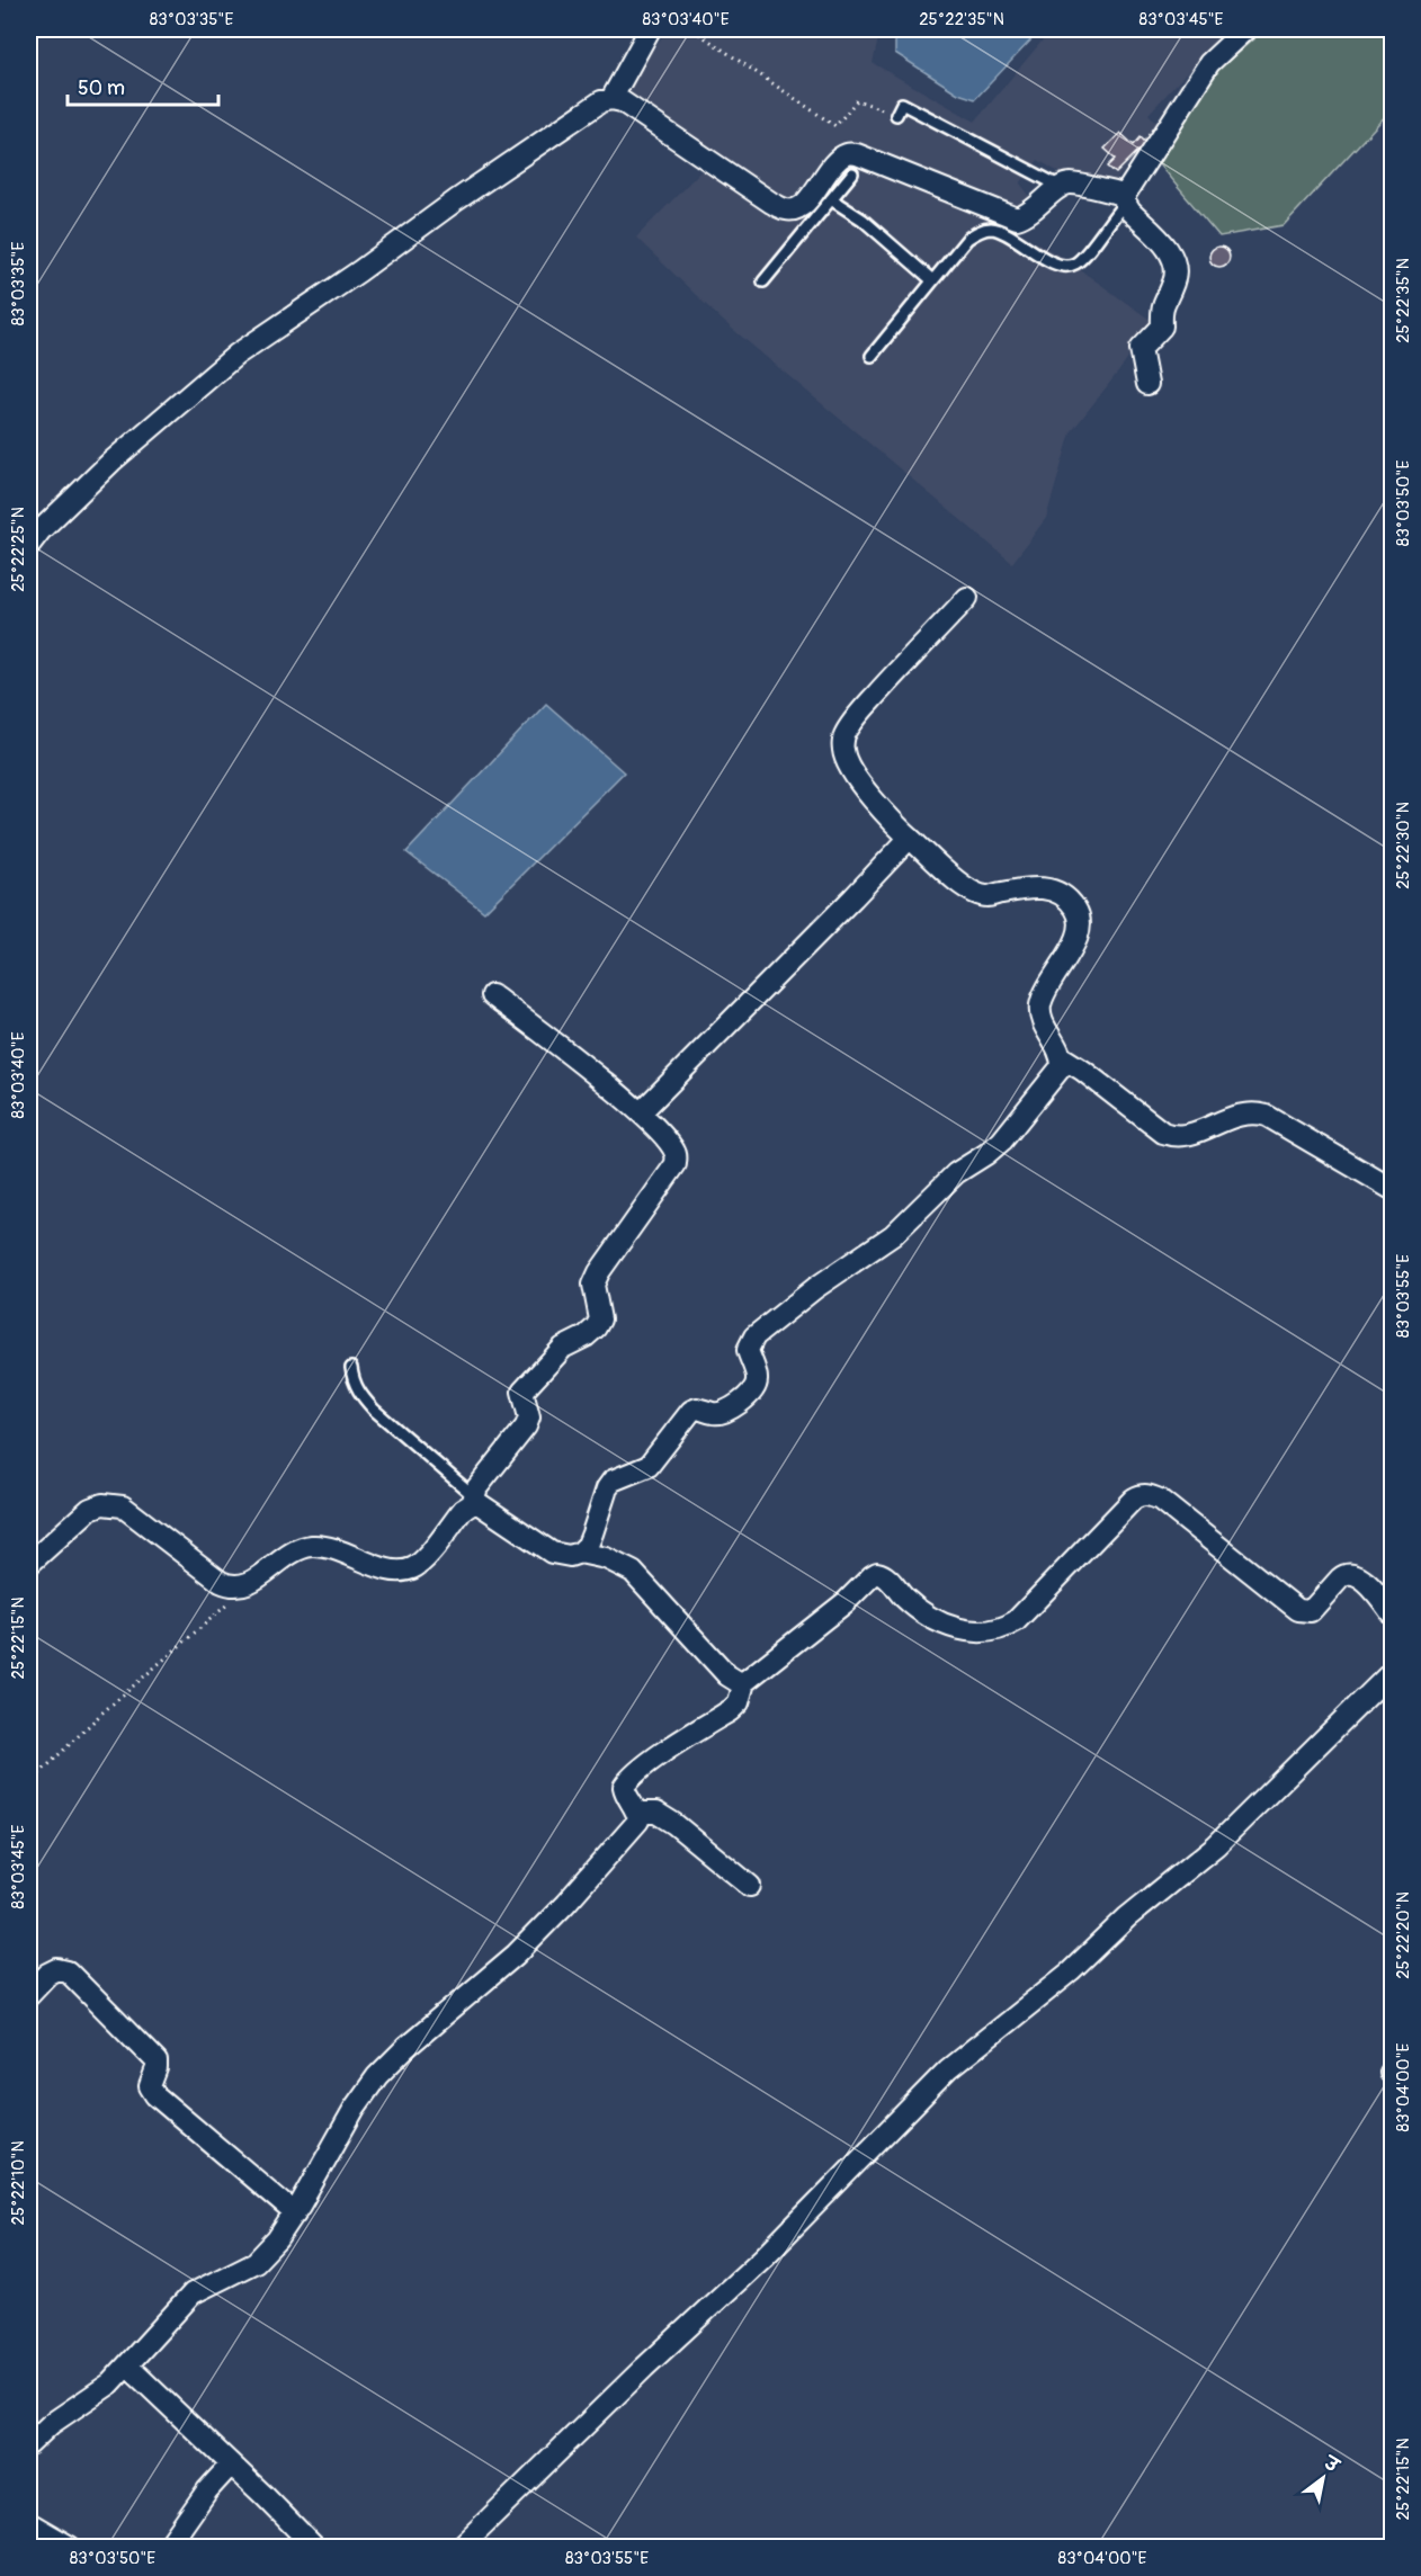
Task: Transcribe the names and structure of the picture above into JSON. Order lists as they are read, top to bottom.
{
  "scale_bar": "50 m",
  "north": "top right",
  "coordinates": [
    "83°03'35\"E",
    "83°03'40\"E",
    "25°22'35\"N",
    "83°03'45\"E",
    "83°03'50\"E",
    "25°22'25\"N",
    "25°22'30\"N",
    "83°03'55\"E",
    "25°22'15\"N",
    "25°22'20\"N",
    "83°04'00\"E",
    "25°22'10\"N"
  ]
}
